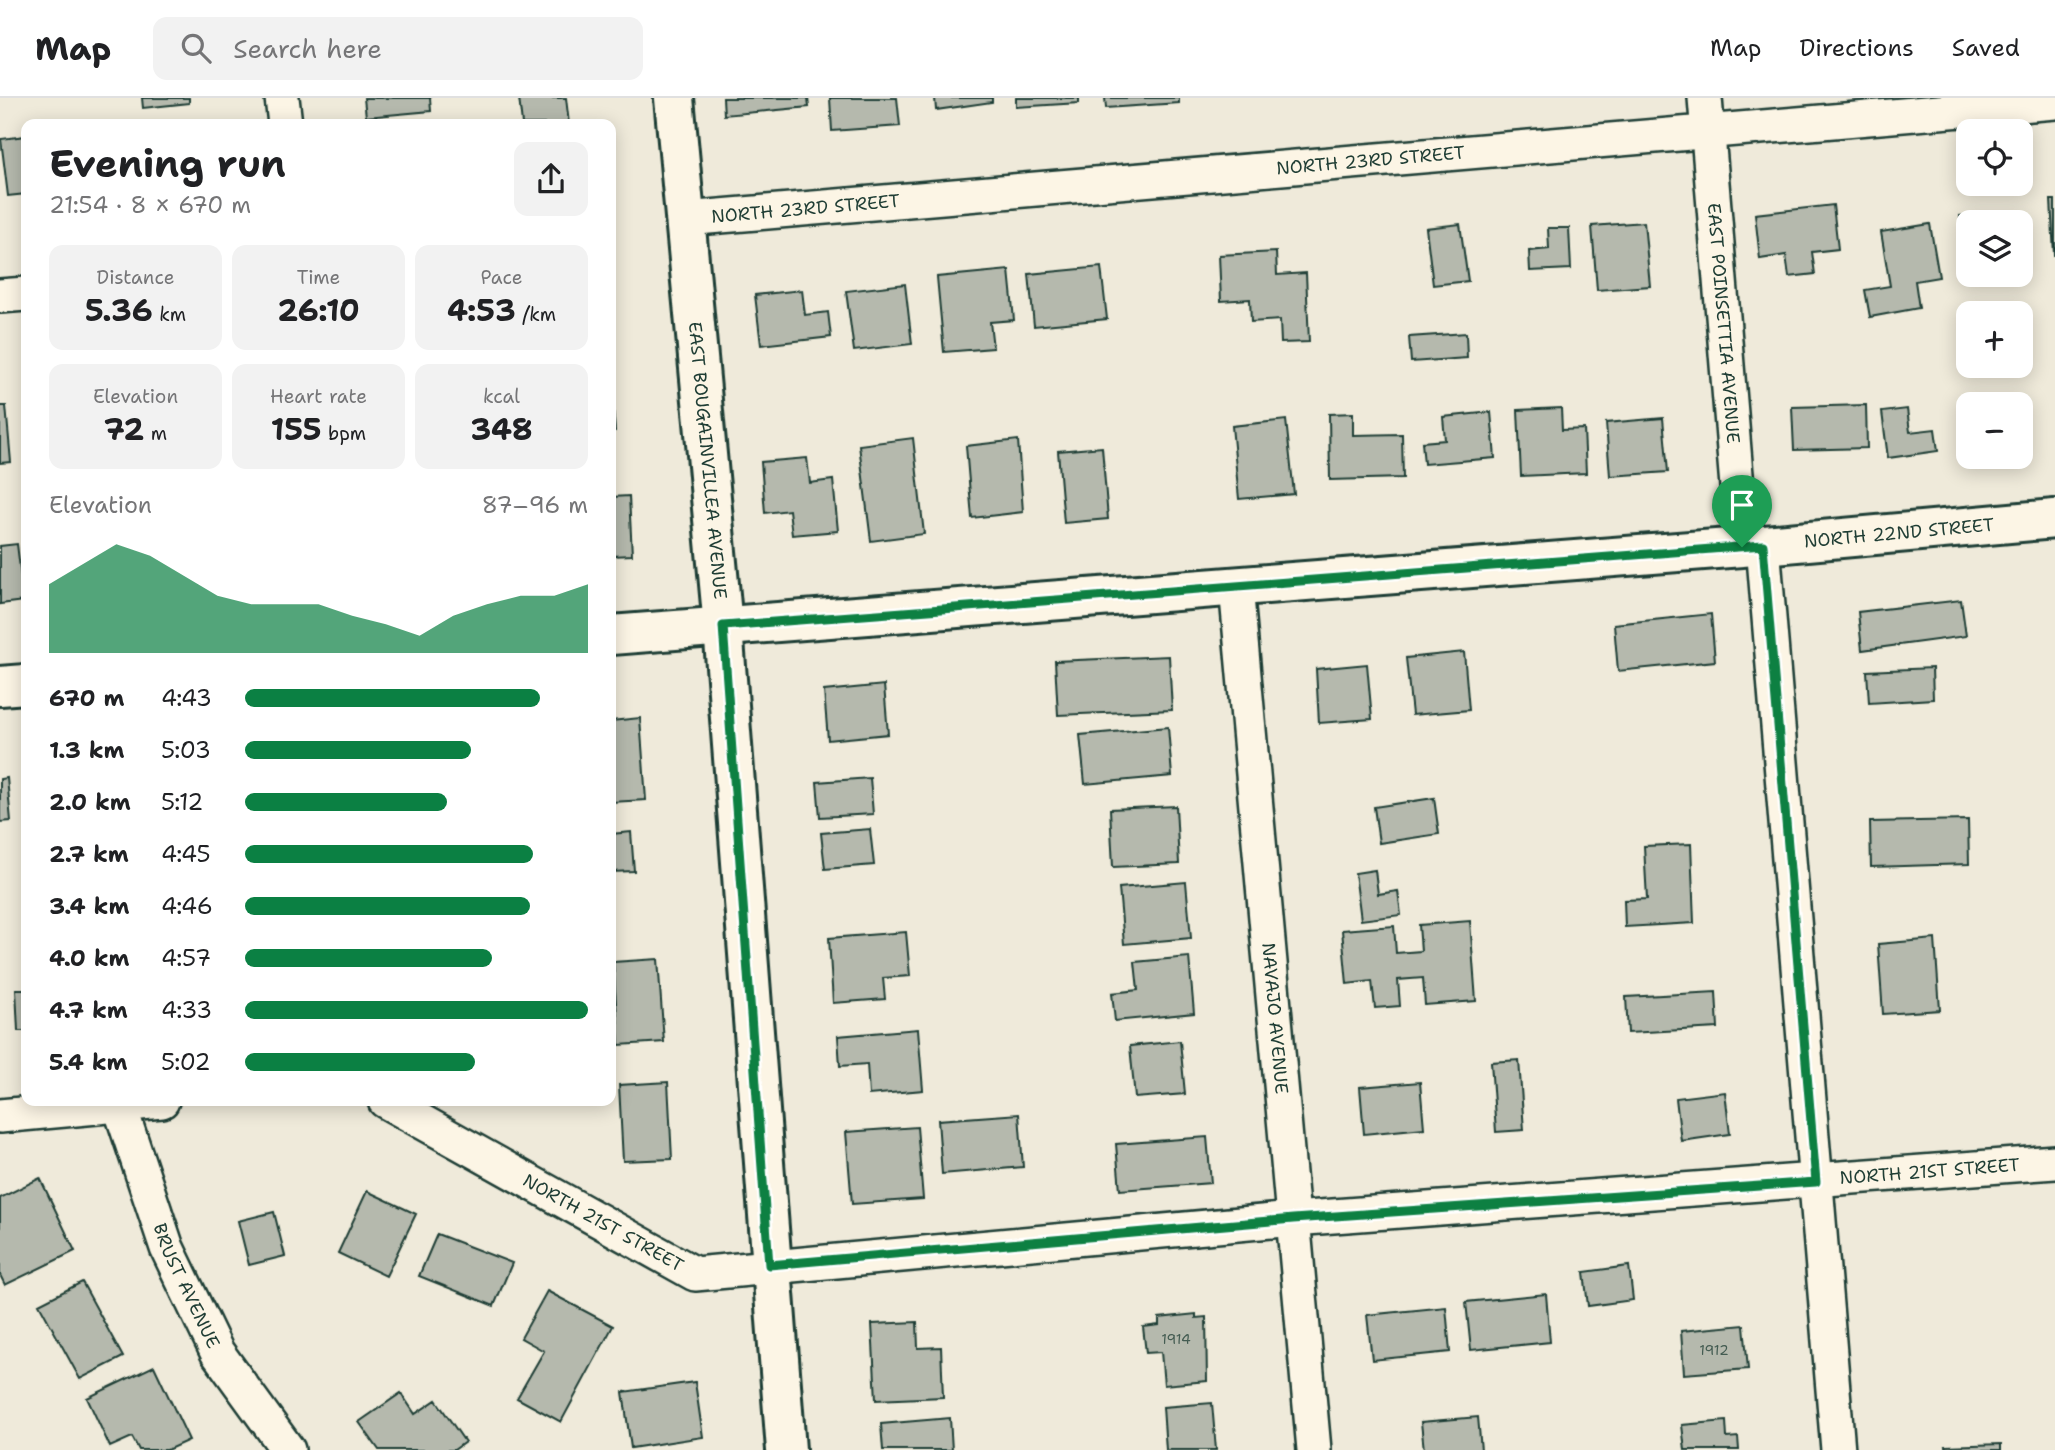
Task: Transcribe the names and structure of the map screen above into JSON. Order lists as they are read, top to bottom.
{
  "streets": {
    "street": [
      "NORTH 23RD STREET",
      "EAST POINSETTIA AVENUE",
      "EAST BOUGAINVILLEA AVENUE",
      "NORTH 22ND STREET",
      "NAVAJO AVENUE",
      "NORTH 21ST STREET",
      "BRUST AVENUE"
    ]
  },
  "crossings": [
    ["NORTH 23RD STREET", "EAST POINSETTIA AVENUE"],
    ["NORTH 23RD STREET", "EAST BOUGAINVILLEA AVENUE"],
    ["EAST POINSETTIA AVENUE", "NORTH 22ND STREET"],
    ["EAST POINSETTIA AVENUE", "NORTH 21ST STREET"],
    ["EAST BOUGAINVILLEA AVENUE", "NORTH 22ND STREET"],
    ["EAST BOUGAINVILLEA AVENUE", "NORTH 21ST STREET"],
    ["NORTH 22ND STREET", "NAVAJO AVENUE"],
    ["NAVAJO AVENUE", "NORTH 21ST STREET"]
  ],
  "house_numbers": ["1914", "1912"],
  "page": {
    "header": "Map",
    "search": "Search here",
    "nav": ["Map", "Directions", "Saved"],
    "map_buttons": ["+", "−"],
    "heading": ["Evening run", "21:54 · 8 × 670 m"],
    "stats": [
      ["Distance", "5.36 km"],
      ["Time", "26:10"],
      ["Pace", "4:53 /km"],
      ["Elevation", "72 m"],
      ["Heart rate", "155 bpm"],
      ["kcal", "348"]
    ],
    "chart": ["Elevation", "87–96 m"],
    "list": [
      {
        "name": "670 m",
        "note": "4:43"
      },
      {
        "name": "1.3 km",
        "note": "5:03"
      },
      {
        "name": "2.0 km",
        "note": "5:12"
      },
      {
        "name": "2.7 km",
        "note": "4:45"
      },
      {
        "name": "3.4 km",
        "note": "4:46"
      },
      {
        "name": "4.0 km",
        "note": "4:57"
      },
      {
        "name": "4.7 km",
        "note": "4:33"
      },
      {
        "name": "5.4 km",
        "note": "5:02"
      }
    ]
  }
}
